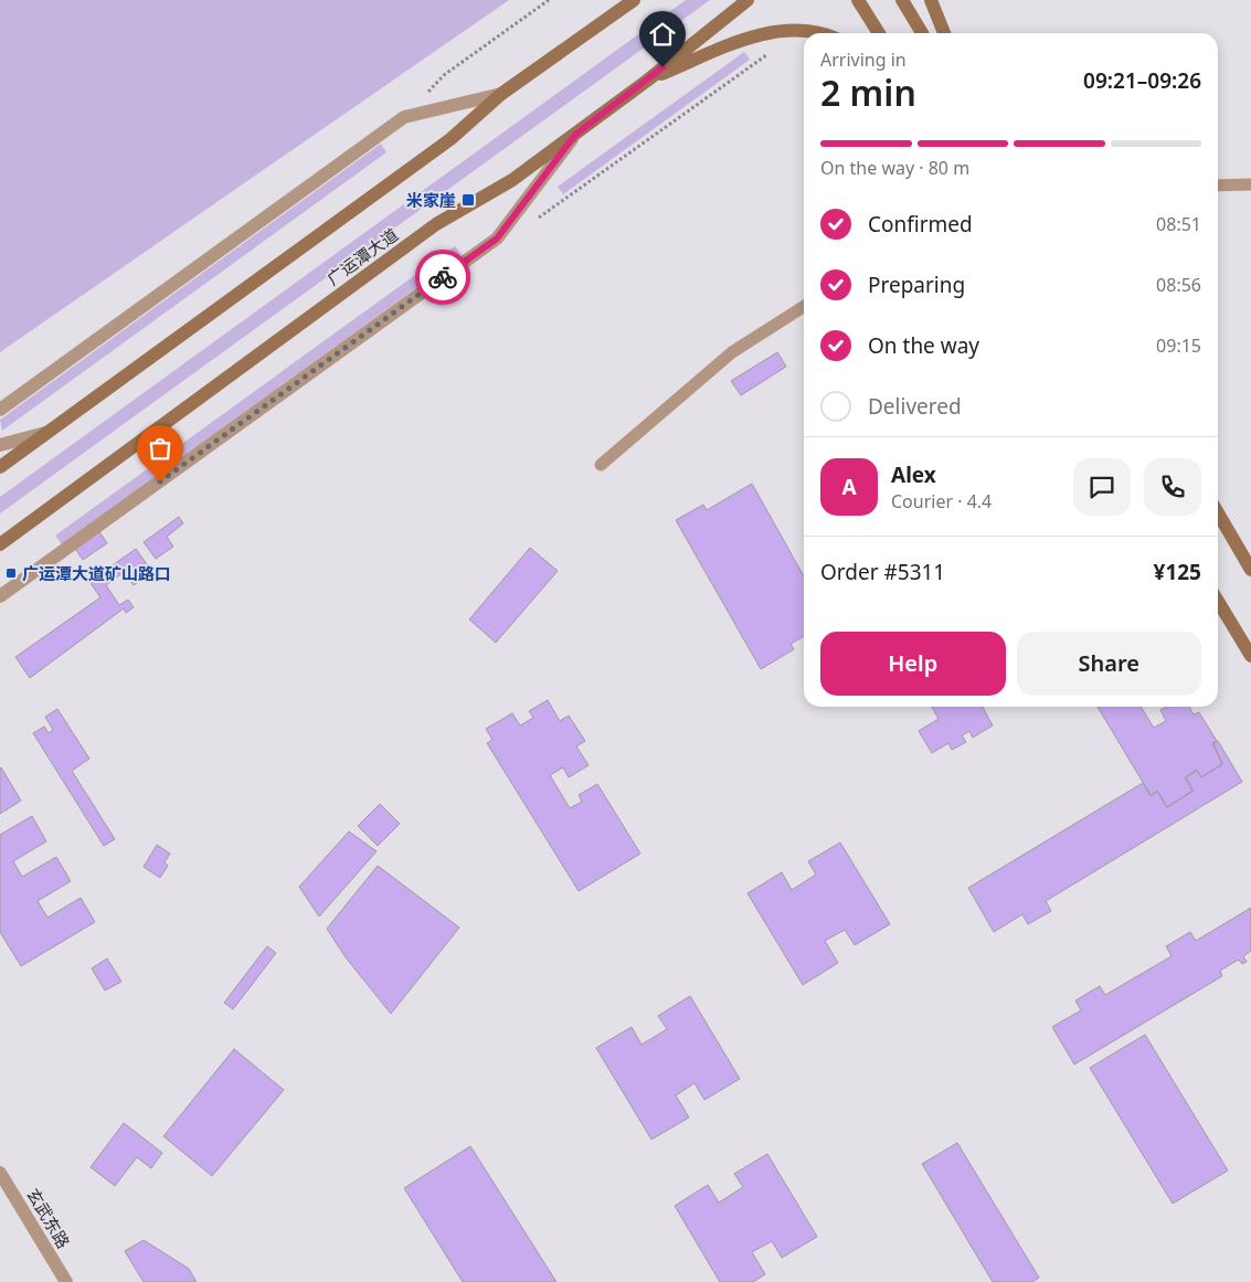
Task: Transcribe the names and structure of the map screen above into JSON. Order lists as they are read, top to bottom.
{
  "streets": {
    "main road": ["广运潭大道"],
    "street": ["玄武东路"]
  },
  "places": {
    "transit": ["米家崖", "广运潭大道矿山路口"]
  },
  "page": {
    "heading": ["2 min", "Arriving in", "09:21–09:26"],
    "panel": [
      "Alex",
      "Courier · 4.4",
      "Order #5311",
      "¥125"
    ],
    "bar": "On the way · 80 m",
    "list": [
      ["Confirmed", "08:51"],
      ["Preparing", "08:56"],
      ["On the way", "09:15"],
      "Delivered"
    ],
    "round": "A",
    "buttons": ["Help", "Share"]
  }
}
